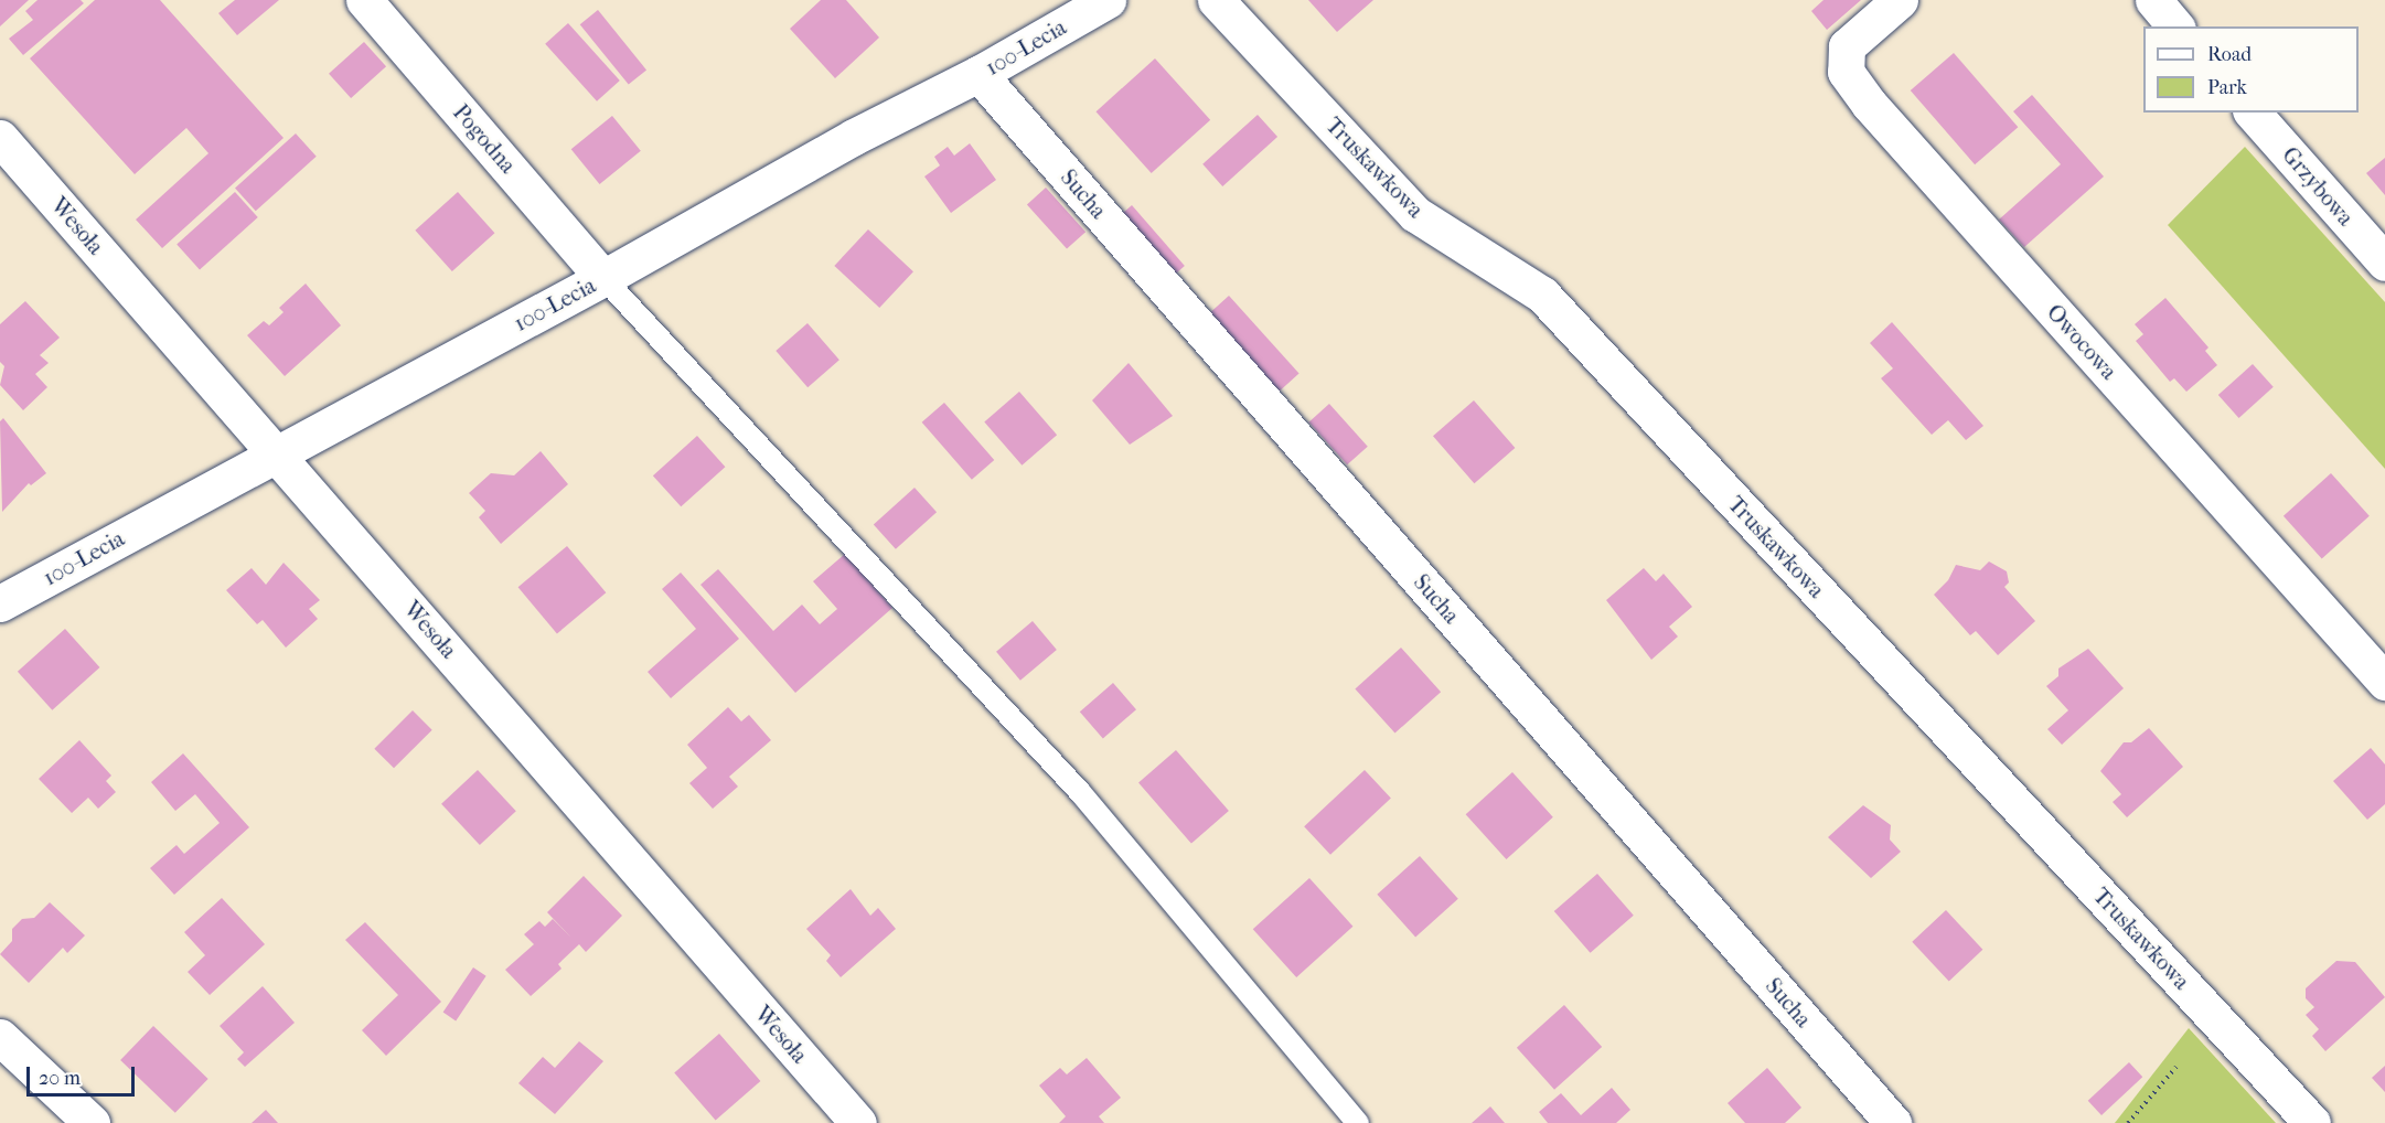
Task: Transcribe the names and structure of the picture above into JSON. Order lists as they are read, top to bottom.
{
  "streets": {
    "street": [
      "100-Lecia",
      "Pogodna",
      "Truskawkowa",
      "Grzybowa",
      "Sucha",
      "Wesoła",
      "Owocowa"
    ]
  },
  "crossings": [
    ["100-Lecia", "Pogodna"],
    ["100-Lecia", "Sucha"],
    ["100-Lecia", "Wesoła"]
  ],
  "legend": ["Road", "Park"],
  "scale_bar": "20 m"
}
